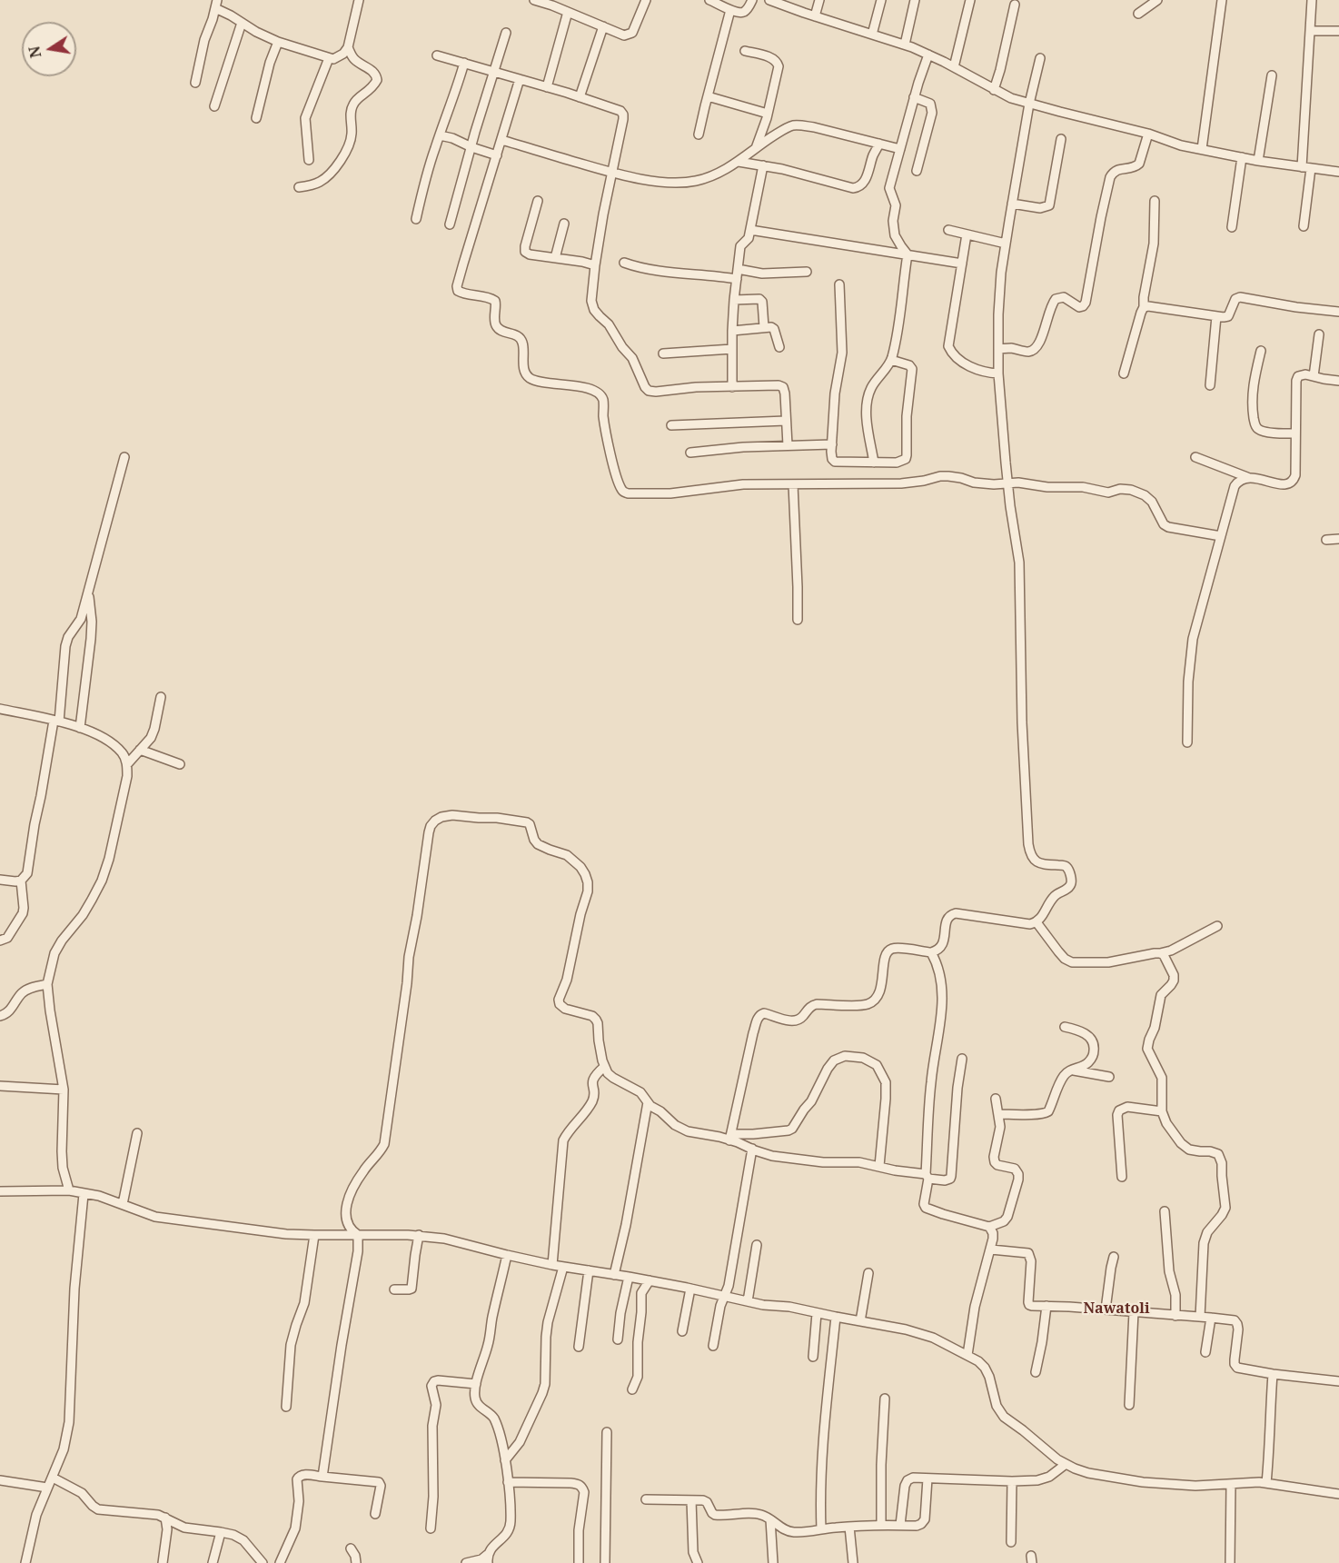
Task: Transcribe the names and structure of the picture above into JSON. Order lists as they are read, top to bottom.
{
  "districts": ["Nawatoli"],
  "north": "left"
}
